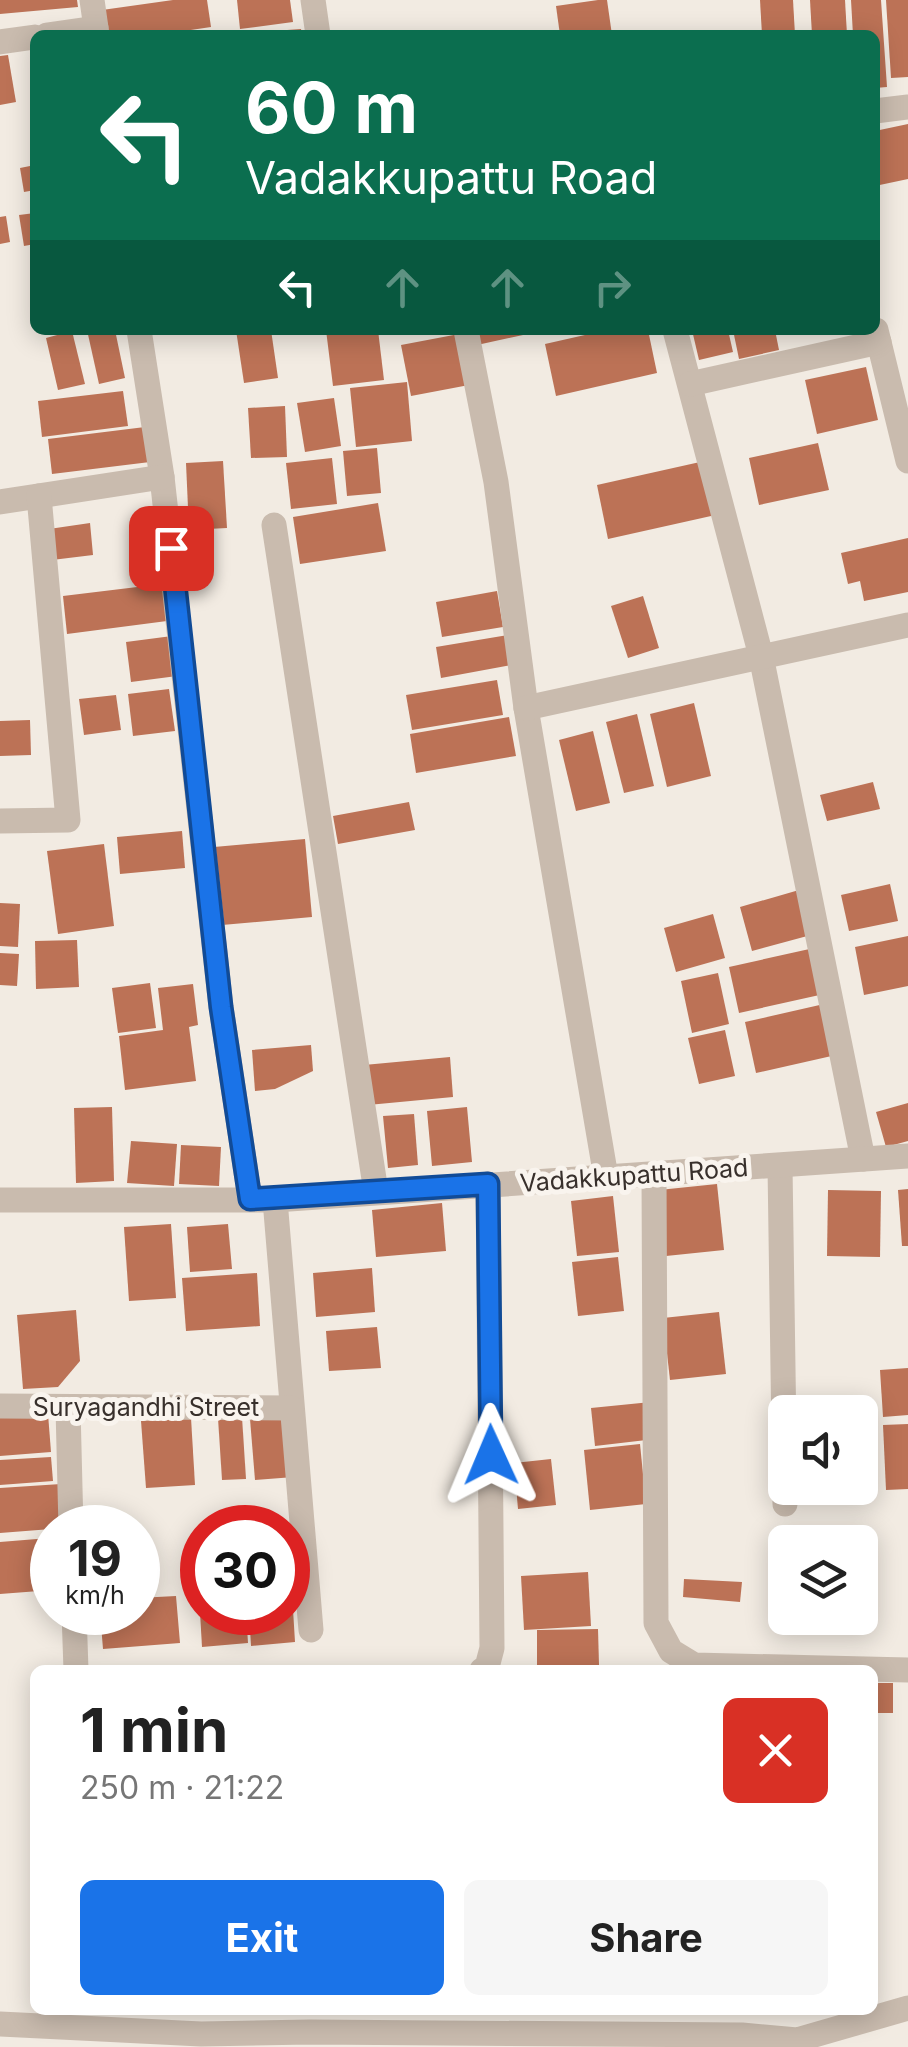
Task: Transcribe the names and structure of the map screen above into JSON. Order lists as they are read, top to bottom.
{
  "streets": {
    "street": ["Vadakkupattu Road", "Suryagandhi Street"]
  },
  "page": {
    "turn": ["60 m", "Vadakkupattu Road"],
    "speed": "19 km/h",
    "limit": "30",
    "heading": ["1 min", "250 m · 21:22"],
    "buttons": ["Exit", "Share"]
  }
}
